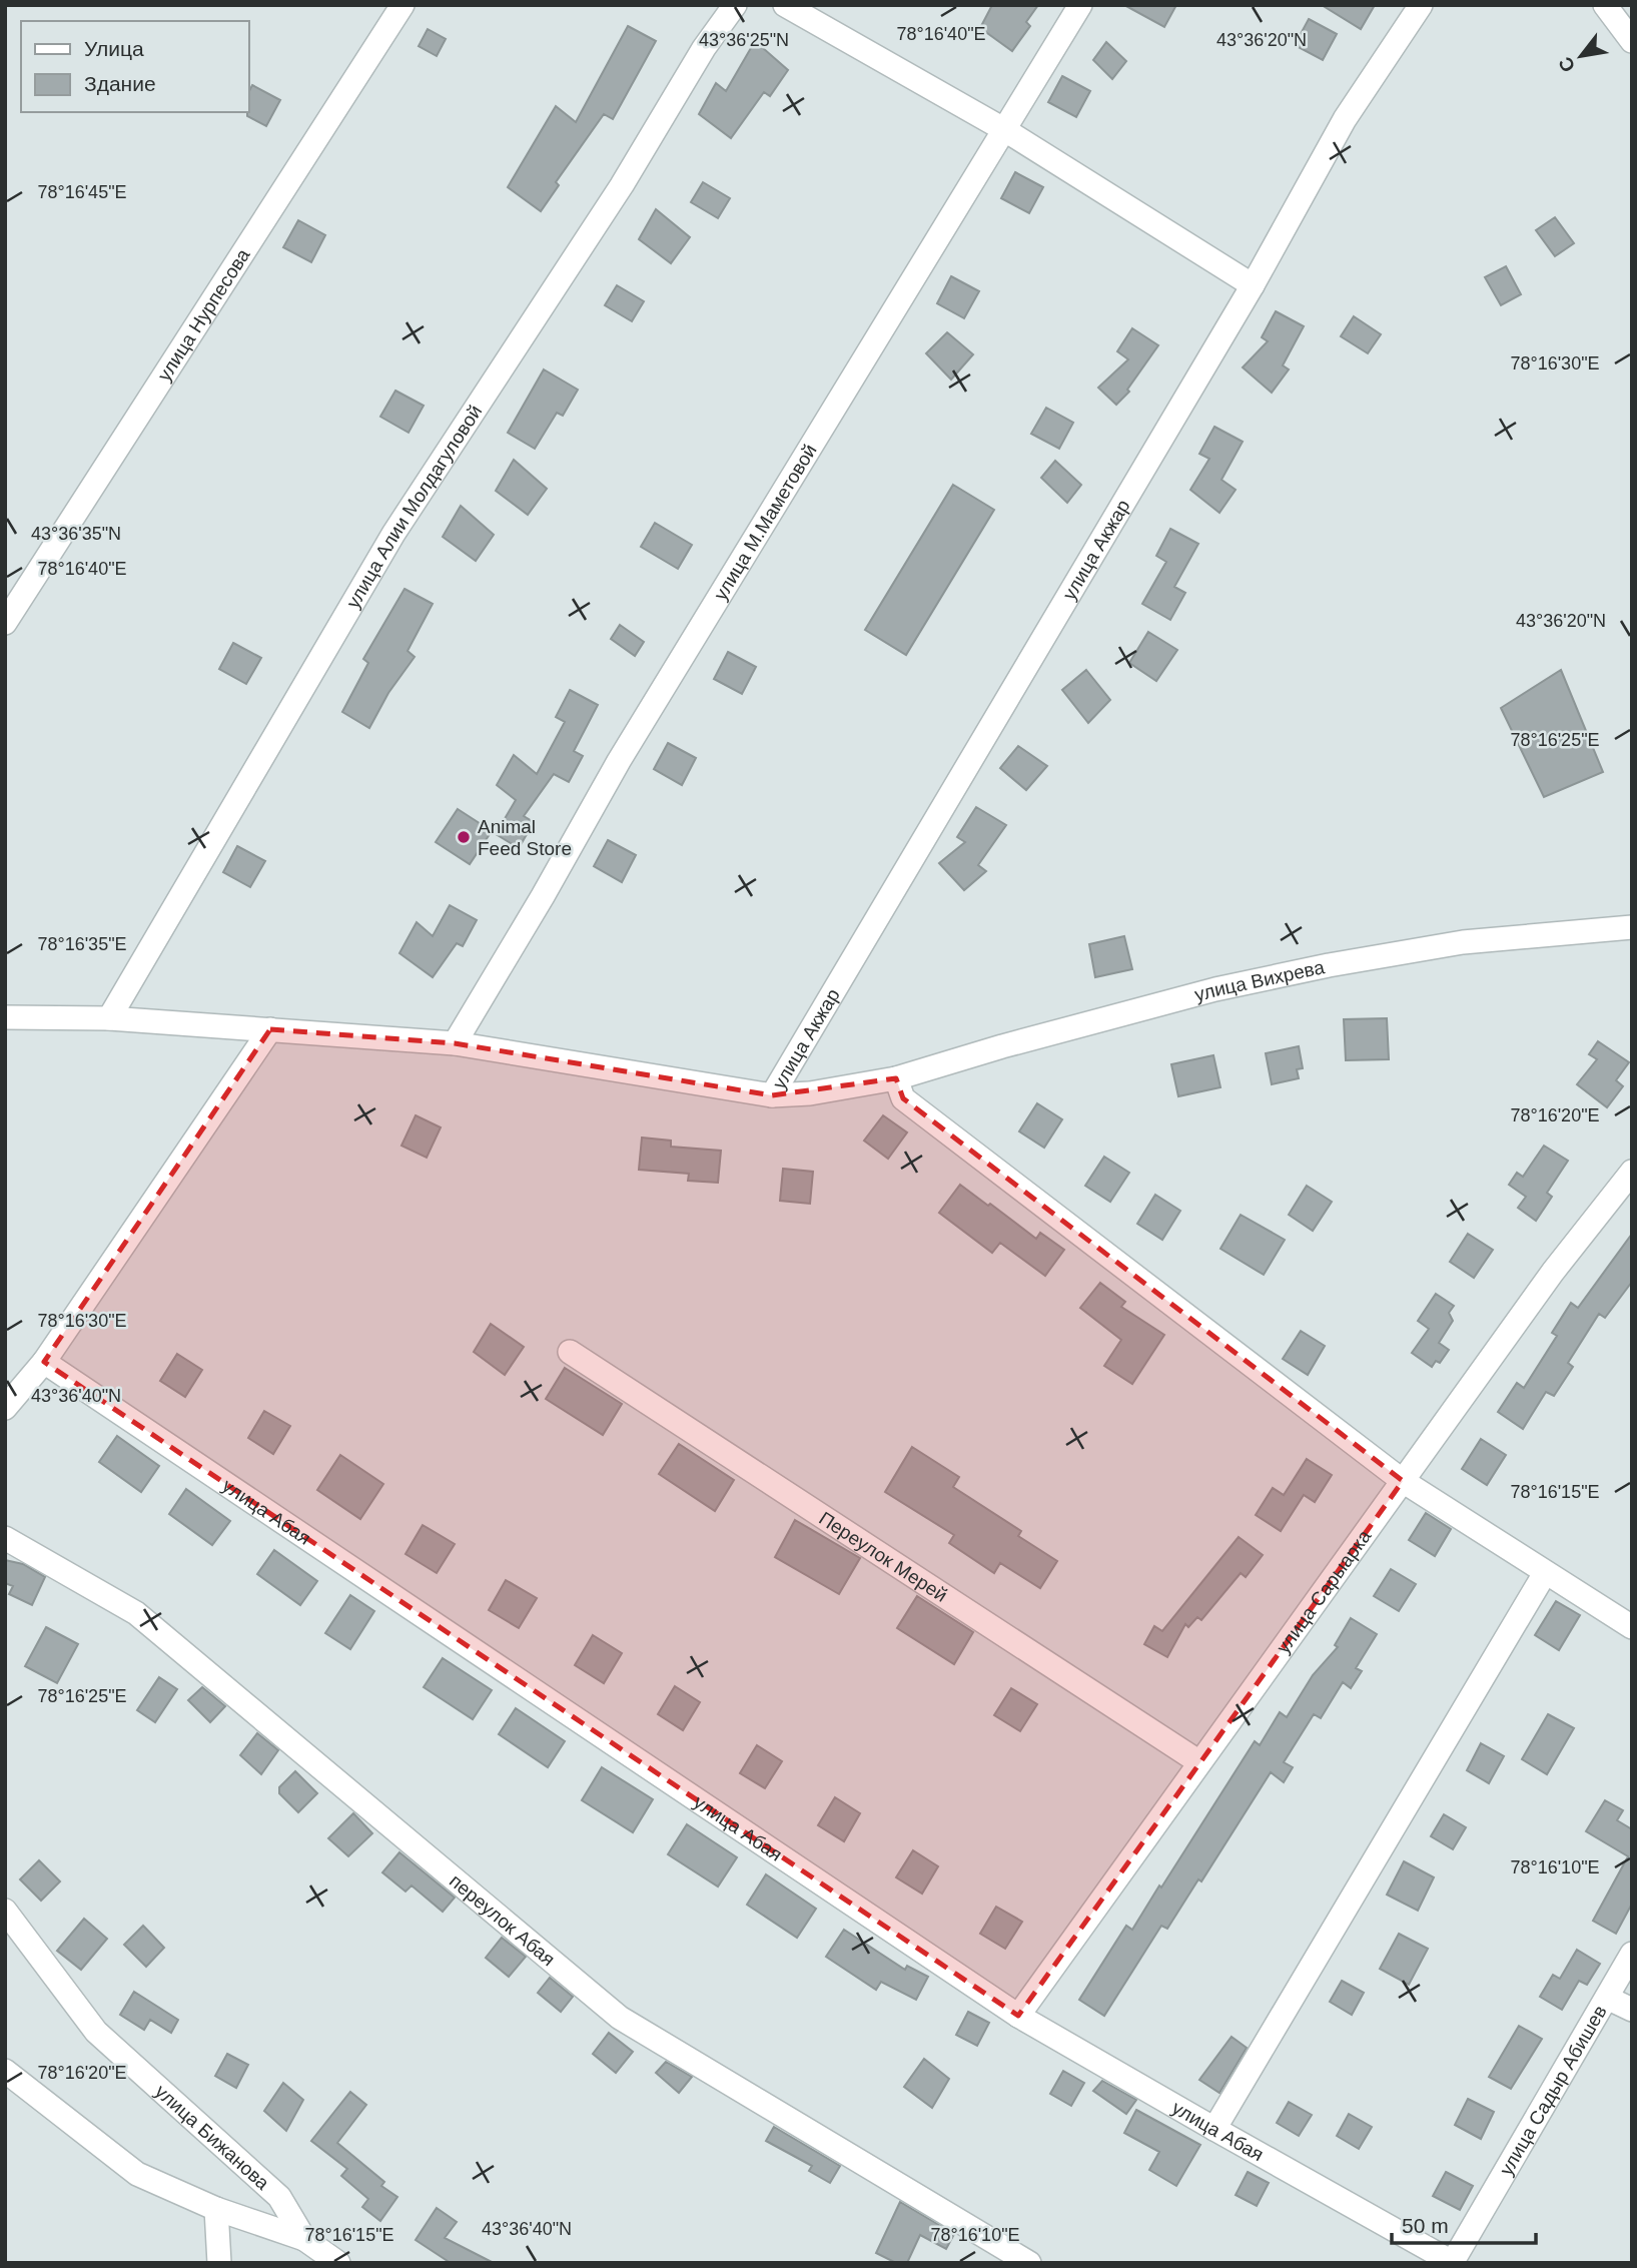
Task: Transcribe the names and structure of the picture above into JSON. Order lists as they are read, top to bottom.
{
  "streets": {
    "street": [
      "улица Нурпесова",
      "улица Алии Молдагуловой",
      "улица М.Маметовой",
      "улица Акжар",
      "улица Вихрева",
      "улица Абая",
      "Переулок Мерей",
      "улица Сарыарка",
      "переулок Абая",
      "улица Садыр Абишев",
      "улица Бижанова"
    ]
  },
  "crossings": [
    ["улица Алии Молдагуловой", "улица Вихрева"],
    ["улица М.Маметовой", "улица Вихрева"],
    ["улица Акжар", "улица Вихрева"],
    ["улица Абая", "улица Сарыарка"],
    ["улица Абая", "улица Садыр Абишев"],
    ["Переулок Мерей", "улица Сарыарка"]
  ],
  "places": ["Animal Feed Store"],
  "legend": ["Улица", "Здание"],
  "scale_bar": "50 m",
  "north": "bottom left",
  "coordinates": [
    "78°16'40\"E",
    "43°36'25\"N",
    "43°36'20\"N",
    "78°16'45\"E",
    "78°16'30\"E",
    "43°36'35\"N",
    "78°16'25\"E",
    "78°16'35\"E",
    "78°16'20\"E",
    "43°36'40\"N",
    "78°16'15\"E",
    "78°16'10\"E"
  ]
}
